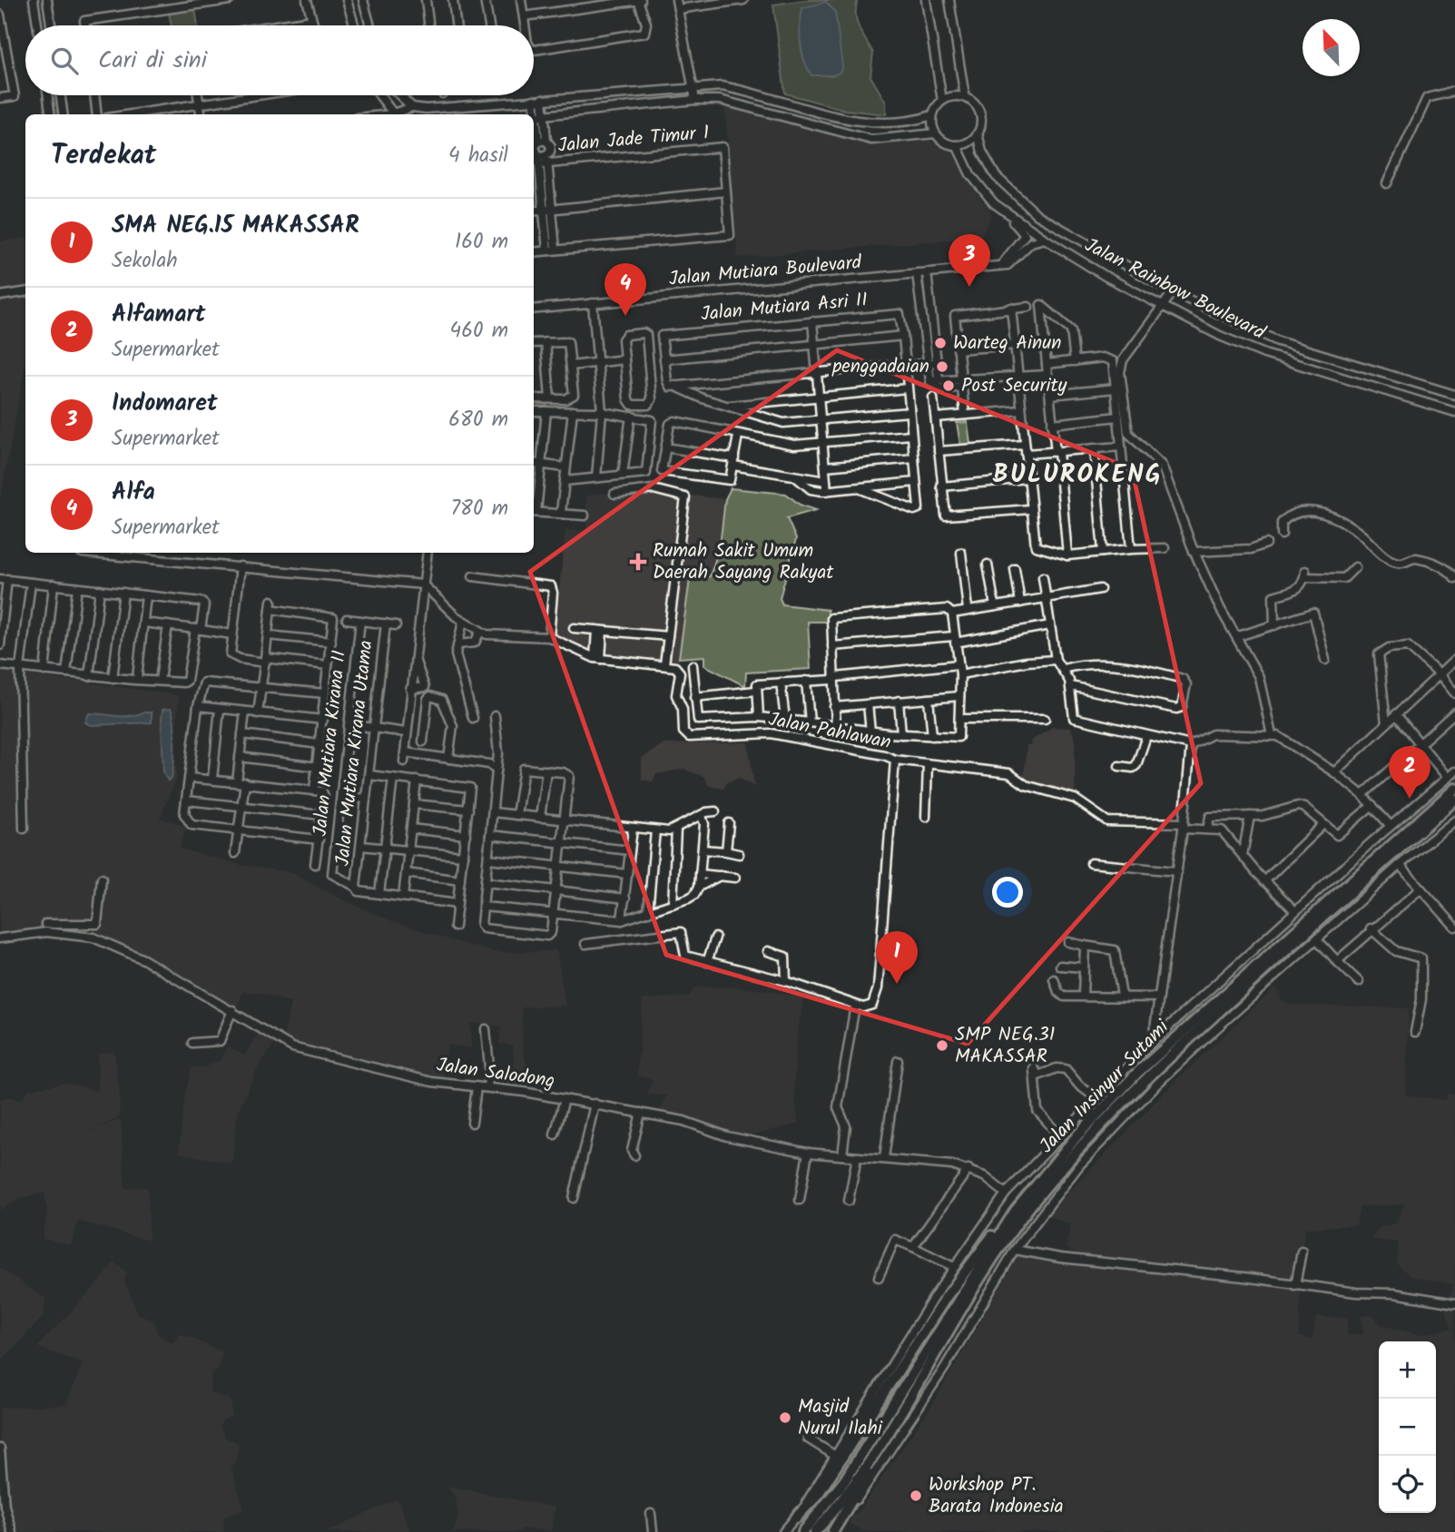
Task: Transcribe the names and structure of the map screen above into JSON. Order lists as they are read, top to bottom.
{
  "streets": {
    "highway": ["Jalan Insinyur Sutami"],
    "street": [
      "Jalan Jade Timur 1",
      "Jalan Mutiara Boulevard",
      "Jalan Rainbow Boulevard",
      "Jalan Mutiara Asri II",
      "Jalan Pahlawan",
      "Jalan Mutiara Kirana II",
      "Jalan Mutiara Kirana Utama",
      "Jalan Salodong"
    ]
  },
  "crossings": [
    ["Jalan Mutiara Boulevard", "Jalan Rainbow Boulevard"],
    ["Jalan Mutiara Kirana II", "Jalan Mutiara Kirana Utama"]
  ],
  "districts": ["BULUROKENG"],
  "places": {
    "other": [
      "Warteg Ainun",
      "penggadaian",
      "Post Security",
      "SMP NEG.31 MAKASSAR",
      "Masjid Nurul Ilahi",
      "Workshop PT. Barata Indonesia"
    ],
    "health": ["Rumah Sakit Umum Daerah Sayang Rakyat"]
  },
  "north": "top left",
  "page": {
    "search": "Cari di sini",
    "heading": ["Terdekat", "4 hasil"],
    "list": [
      {
        "mark": "1",
        "name": "SMA NEG.15 MAKASSAR",
        "note": "Sekolah",
        "value": "160 m"
      },
      {
        "mark": "2",
        "name": "Alfamart",
        "note": "Supermarket",
        "value": "460 m"
      },
      {
        "mark": "3",
        "name": "Indomaret",
        "note": "Supermarket",
        "value": "680 m"
      },
      {
        "mark": "4",
        "name": "Alfa",
        "note": "Supermarket",
        "value": "780 m"
      }
    ],
    "pins": [
      "3",
      "4",
      "2",
      "1"
    ],
    "map_buttons": ["+", "−"]
  }
}
